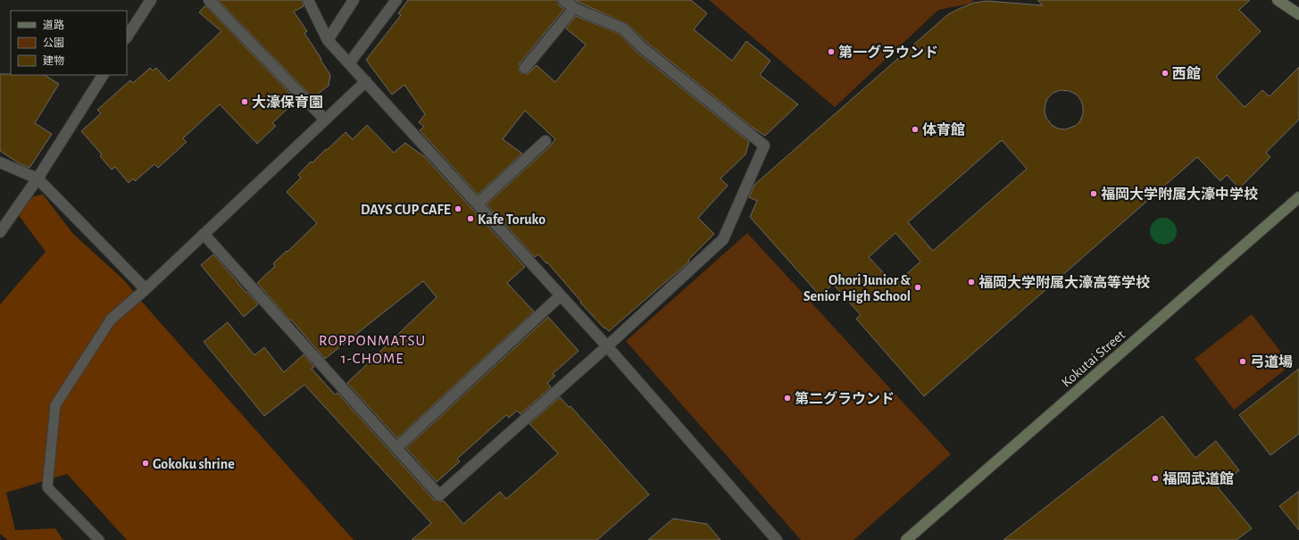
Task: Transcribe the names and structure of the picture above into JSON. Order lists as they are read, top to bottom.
{
  "streets": {
    "street": ["Kokutai Street"]
  },
  "districts": ["ROPPONMATSU 1-CHOME"],
  "places": [
    "第一グラウンド",
    "西館",
    "大濠保育園",
    "体育館",
    "福岡大学附属大濠中学校",
    "DAYS CUP CAFE",
    "Kafe Toruko",
    "福岡大学附属大濠高等学校",
    "Ohori Junior & Senior High School",
    "弓道場",
    "第二グラウンド",
    "Gokoku shrine",
    "福岡武道館"
  ],
  "legend": ["道路", "公園", "建物"]
}
